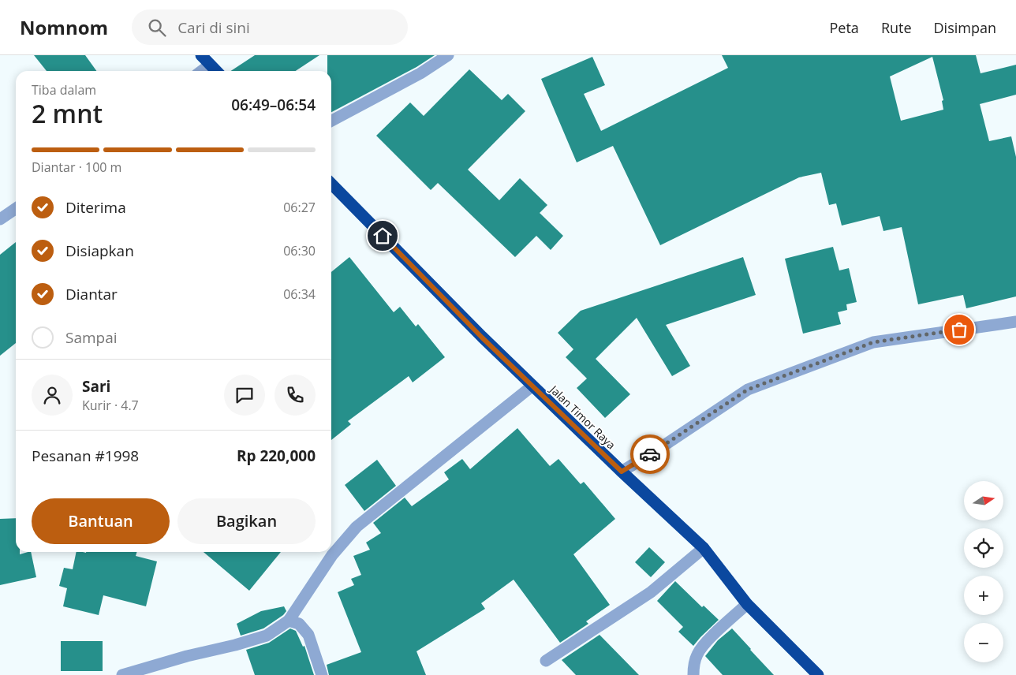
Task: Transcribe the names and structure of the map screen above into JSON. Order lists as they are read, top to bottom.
{
  "streets": {
    "highway": ["Jalan Timor Raya"]
  },
  "north": "right",
  "page": {
    "header": "Nomnom",
    "search": "Cari di sini",
    "nav": ["Peta", "Rute", "Disimpan"],
    "heading": ["2 mnt", "Tiba dalam", "06:49–06:54"],
    "panel": [
      "Sari",
      "Kurir · 4.7",
      "Pesanan #1998",
      "Rp 220,000"
    ],
    "bar": "Diantar · 100 m",
    "list": [
      ["Diterima", "06:27"],
      ["Disiapkan", "06:30"],
      ["Diantar", "06:34"],
      "Sampai"
    ],
    "map_buttons": ["+", "−"],
    "buttons": ["Bantuan", "Bagikan"]
  }
}
